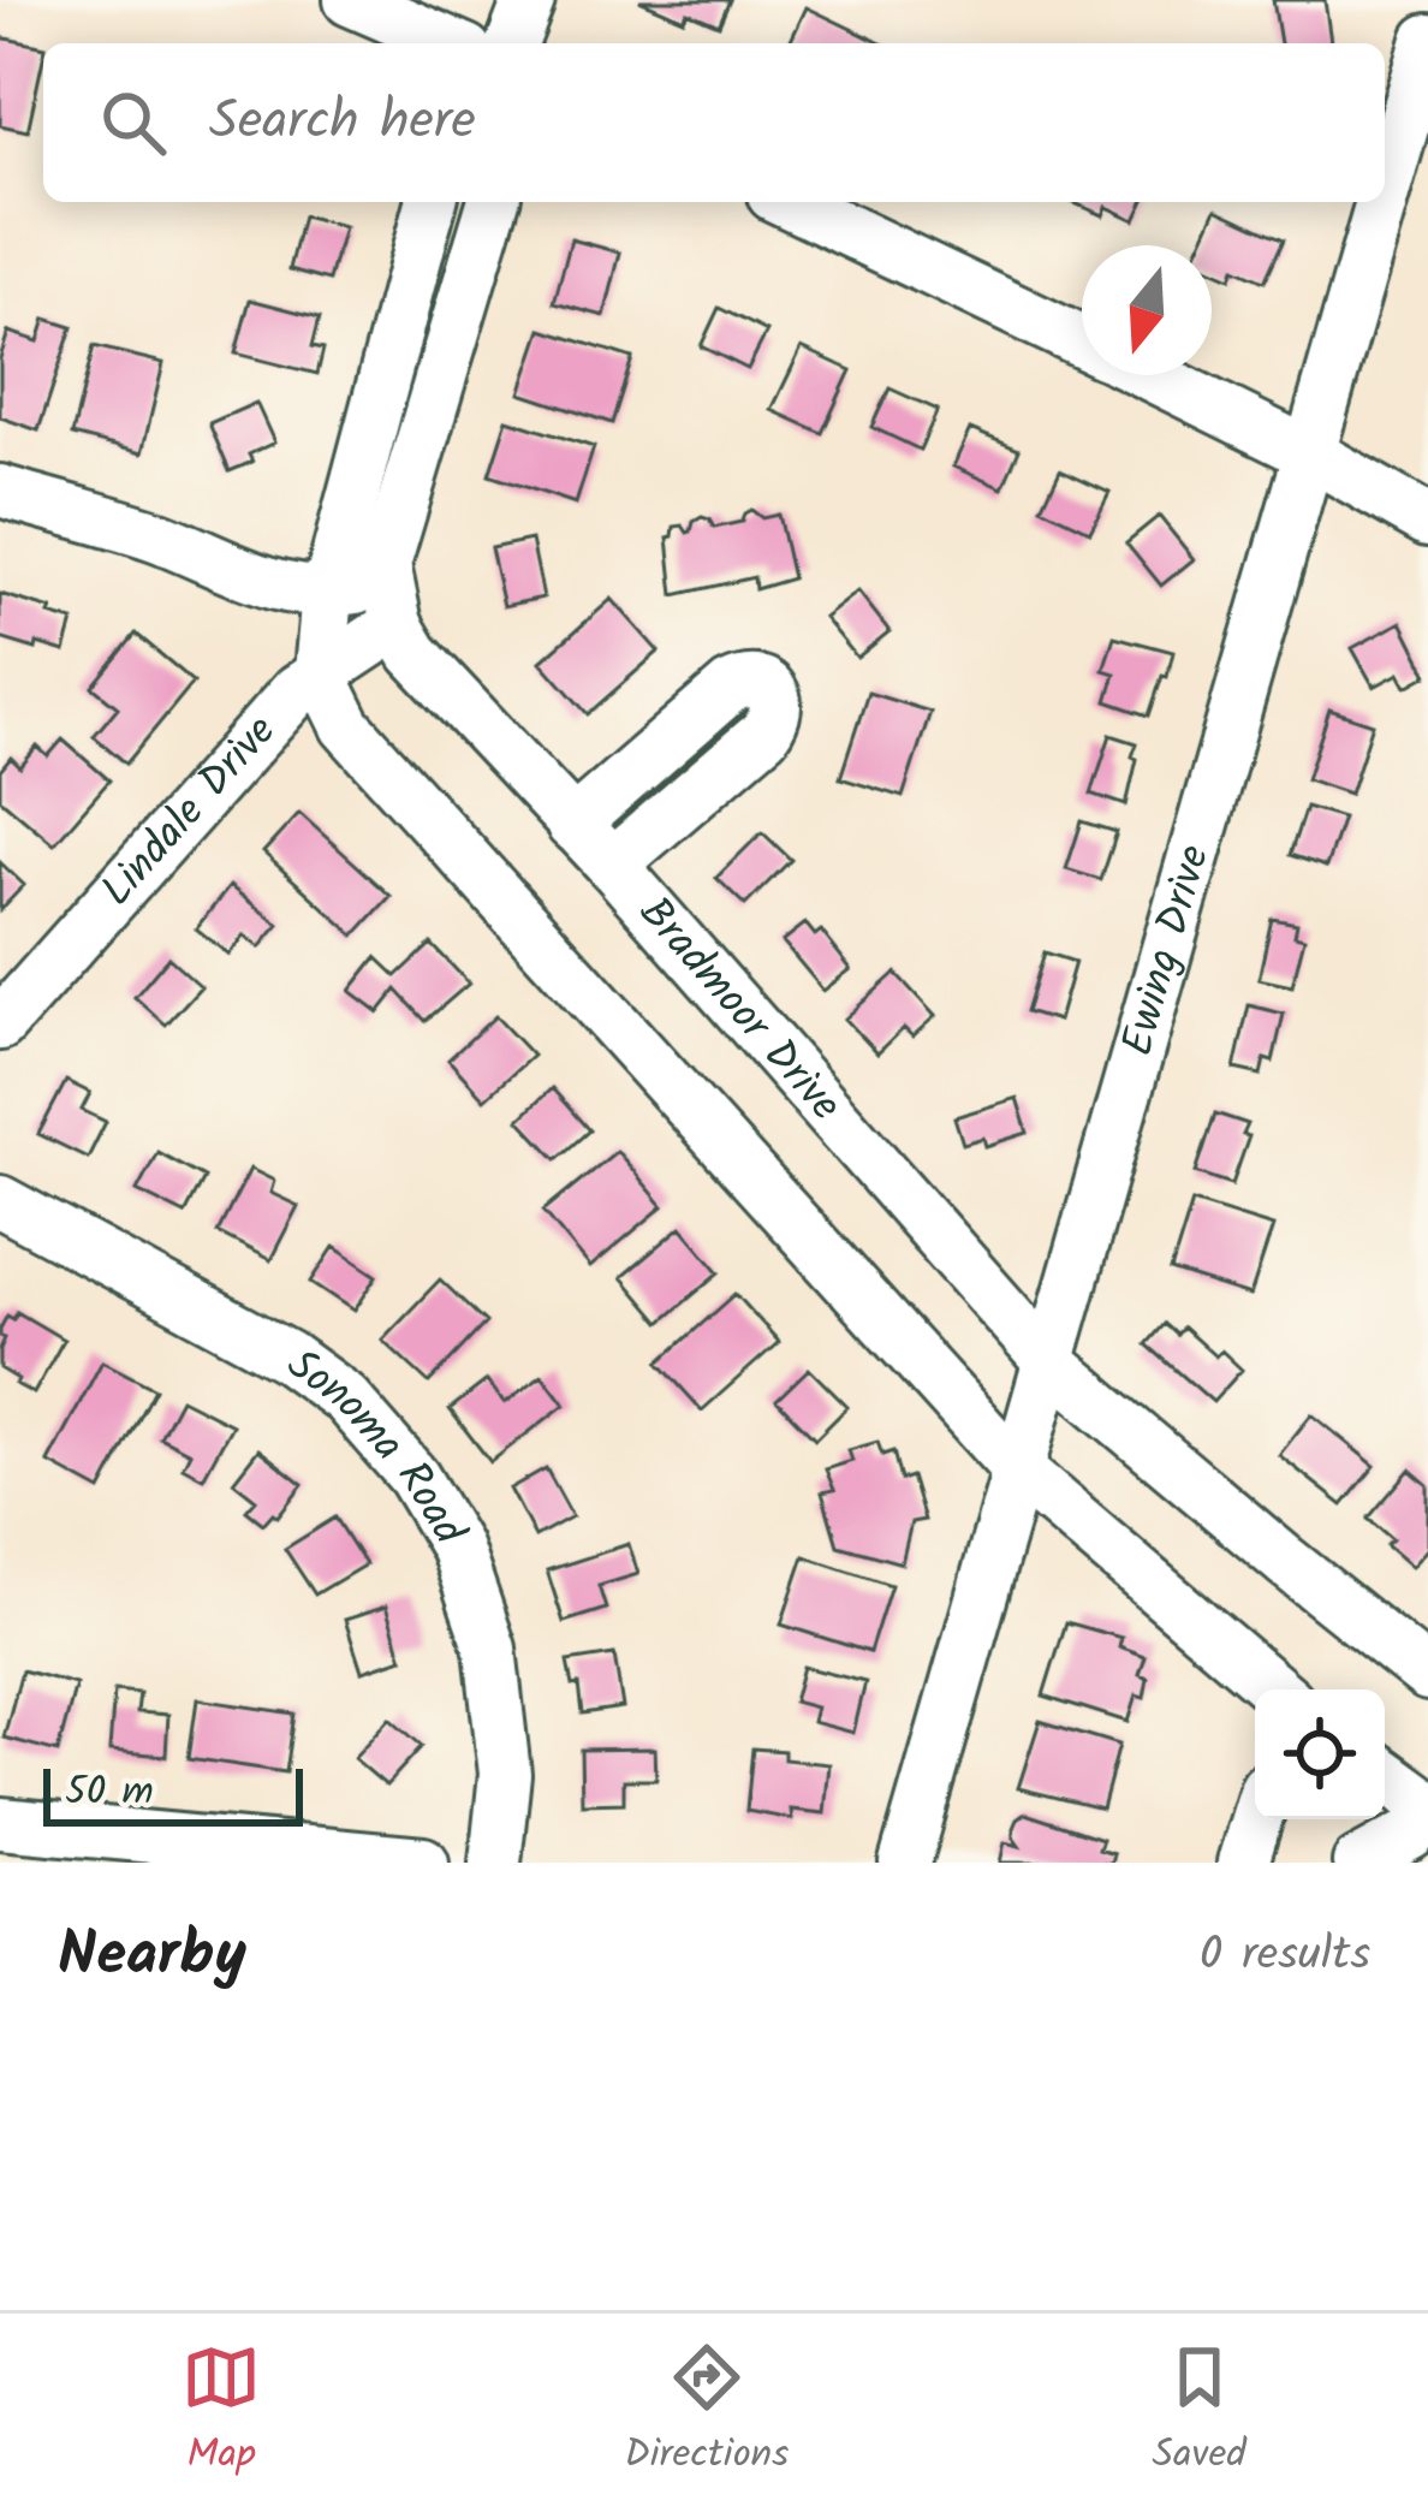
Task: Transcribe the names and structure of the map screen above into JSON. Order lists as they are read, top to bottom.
{
  "streets": {
    "street": [
      "Lindale Drive",
      "Ewing Drive",
      "Bradmoor Drive",
      "Sonoma Road"
    ]
  },
  "crossings": [
    ["Lindale Drive", "Bradmoor Drive"],
    ["Ewing Drive", "Bradmoor Drive"]
  ],
  "scale_bar": "50 m",
  "north": "bottom",
  "page": {
    "search": "Search here",
    "scale": "50 m",
    "heading": ["Nearby", "0 results"],
    "nav": ["Map", "Directions", "Saved"]
  }
}
